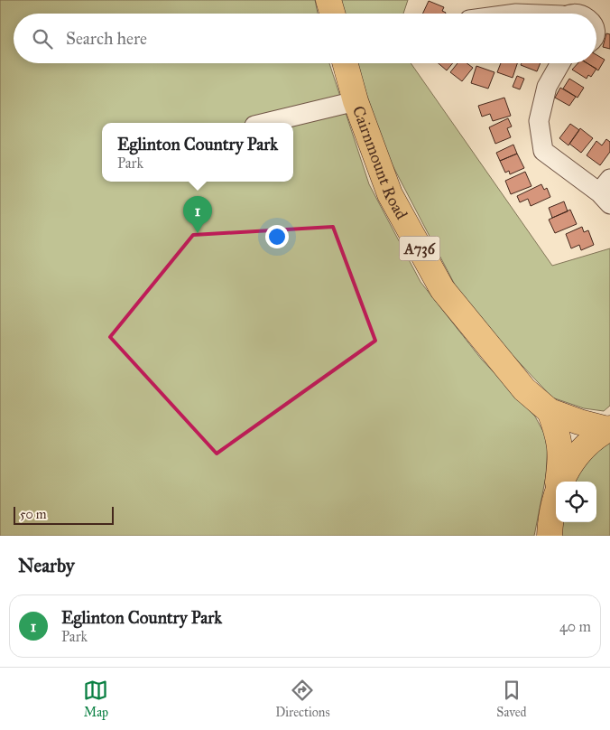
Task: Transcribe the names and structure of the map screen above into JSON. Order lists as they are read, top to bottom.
{
  "streets": {
    "main road": ["Cairnmount Road", "A736"]
  },
  "scale_bar": "50 m",
  "page": {
    "search": "Search here",
    "popup": ["Eglinton Country Park", "Park"],
    "pins": "1",
    "scale": "50 m",
    "heading": "Nearby",
    "list": [
      {
        "mark": "1",
        "name": "Eglinton Country Park",
        "note": "Park",
        "value": "40 m"
      }
    ],
    "nav": ["Map", "Directions", "Saved"]
  }
}
